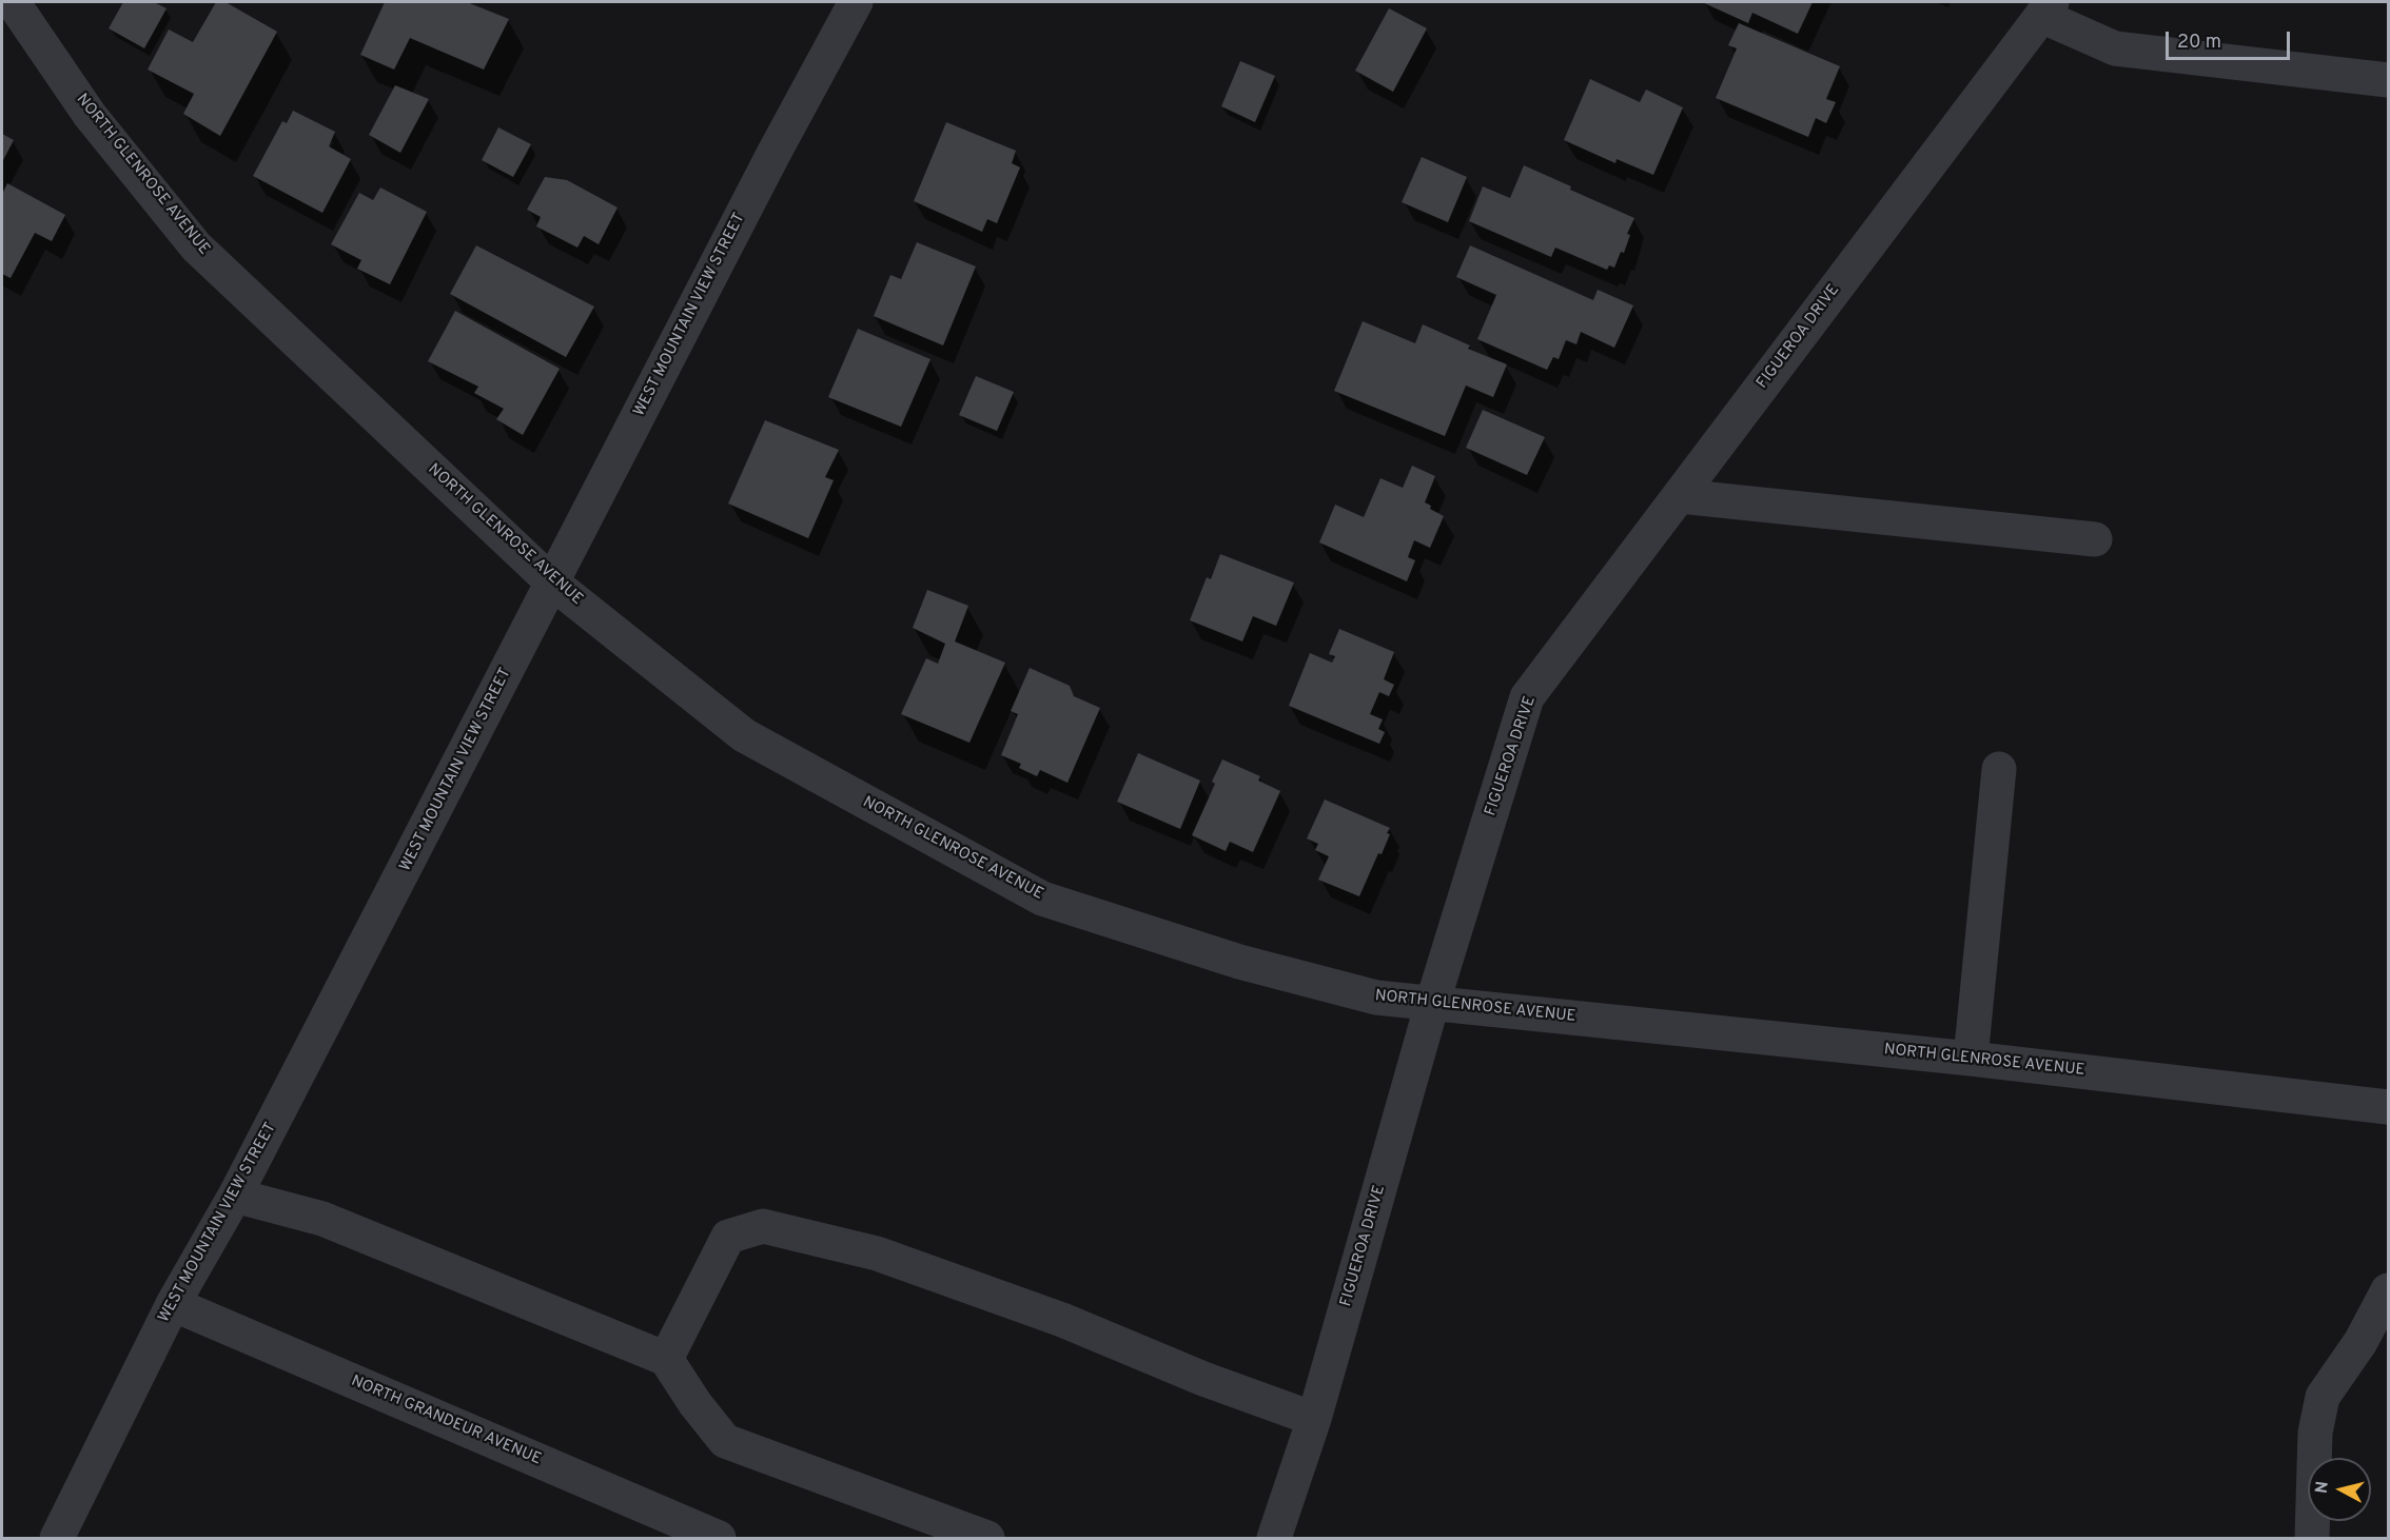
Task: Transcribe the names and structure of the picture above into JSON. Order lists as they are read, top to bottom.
{
  "streets": {
    "street": [
      "NORTH GLENROSE AVENUE",
      "WEST MOUNTAIN VIEW STREET",
      "FIGUEROA DRIVE",
      "NORTH GRANDEUR AVENUE"
    ]
  },
  "crossings": [
    ["NORTH GLENROSE AVENUE", "WEST MOUNTAIN VIEW STREET"],
    ["NORTH GLENROSE AVENUE", "FIGUEROA DRIVE"],
    ["WEST MOUNTAIN VIEW STREET", "NORTH GRANDEUR AVENUE"]
  ],
  "scale_bar": "20 m",
  "north": "left"
}
